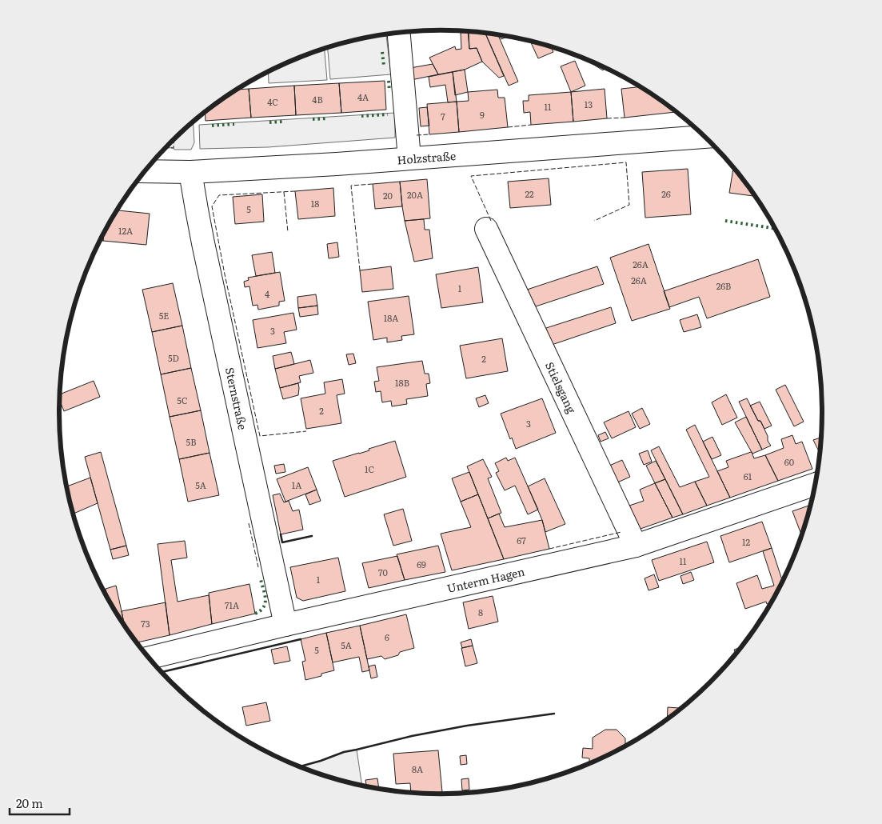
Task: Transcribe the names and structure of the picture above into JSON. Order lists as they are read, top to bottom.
{
  "streets": {
    "street": [
      "Holzstraße",
      "Stielsgang",
      "Sternstraße",
      "Unterm Hagen"
    ]
  },
  "crossings": [
    ["Holzstraße", "Sternstraße"],
    ["Stielsgang", "Unterm Hagen"],
    ["Sternstraße", "Unterm Hagen"]
  ],
  "house_numbers": [
    "4A",
    "4B",
    "4C",
    "13",
    "11",
    "9",
    "7",
    "22",
    "26",
    "20A",
    "20",
    "18",
    "5",
    "12A",
    "26A",
    "26A",
    "26B",
    "1",
    "4",
    "5E",
    "18A",
    "3",
    "5D",
    "2",
    "18B",
    "5C",
    "2",
    "3",
    "5B",
    "60",
    "1C",
    "61",
    "5A",
    "1A",
    "67",
    "12",
    "11",
    "69",
    "70",
    "1",
    "71A",
    "8",
    "73",
    "6",
    "5A",
    "5",
    "8A"
  ],
  "scale_bar": "20 m"
}
